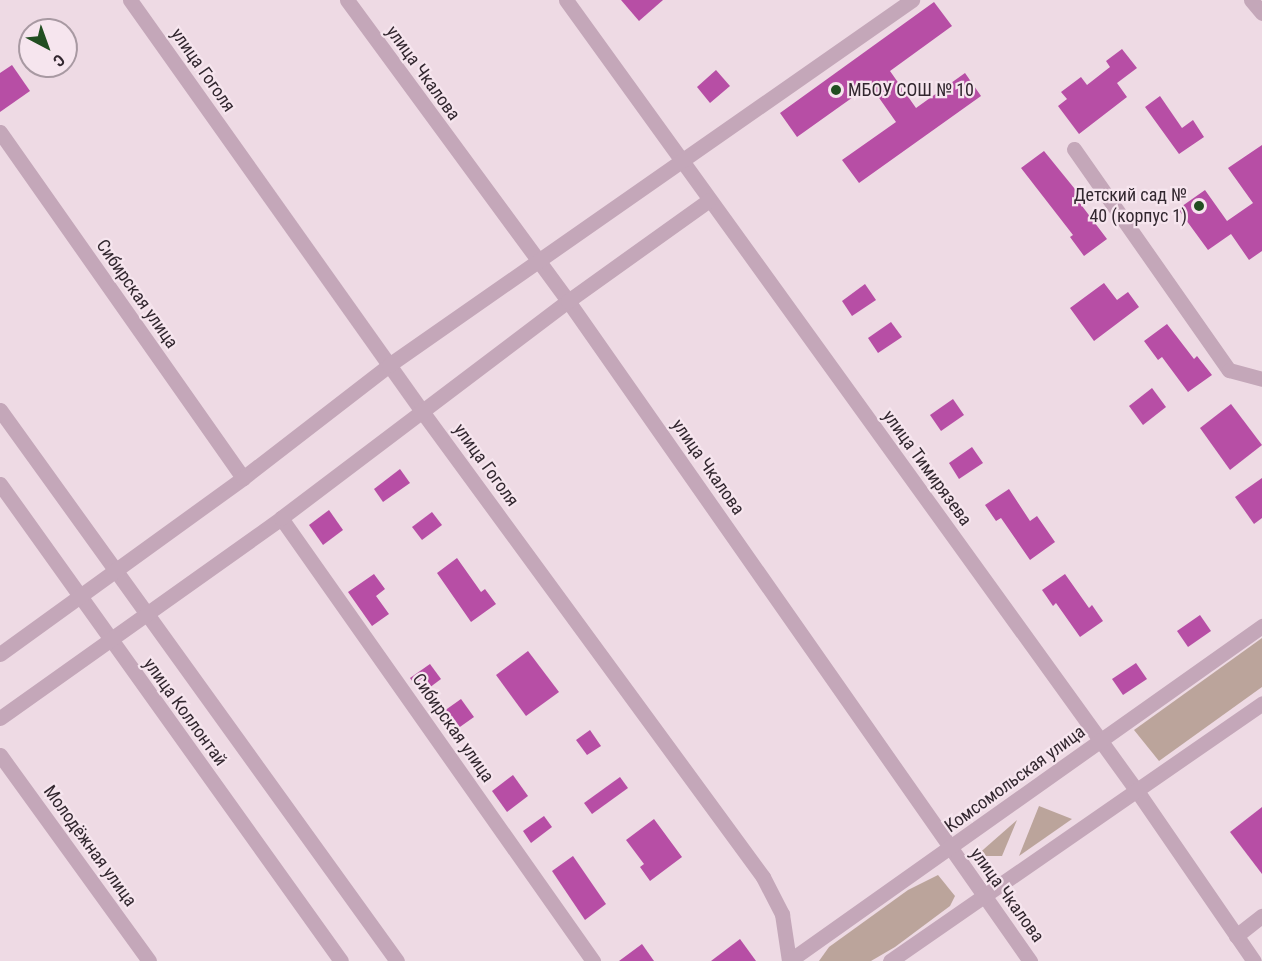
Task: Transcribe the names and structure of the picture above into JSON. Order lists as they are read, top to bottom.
{
  "streets": {
    "street": [
      "улица Гоголя",
      "улица Чкалова",
      "Сибирская улица",
      "улица Тимирязева",
      "улица Коллонтай",
      "Комсомольская улица",
      "Молодёжная улица"
    ]
  },
  "crossings": [
    ["улица Гоголя", "Комсомольская улица"],
    ["улица Чкалова", "Комсомольская улица"],
    ["улица Тимирязева", "Комсомольская улица"]
  ],
  "places": ["МБОУ СОШ № 10", "Детский сад № 40 (корпус 1)"],
  "north": "bottom right"
}
